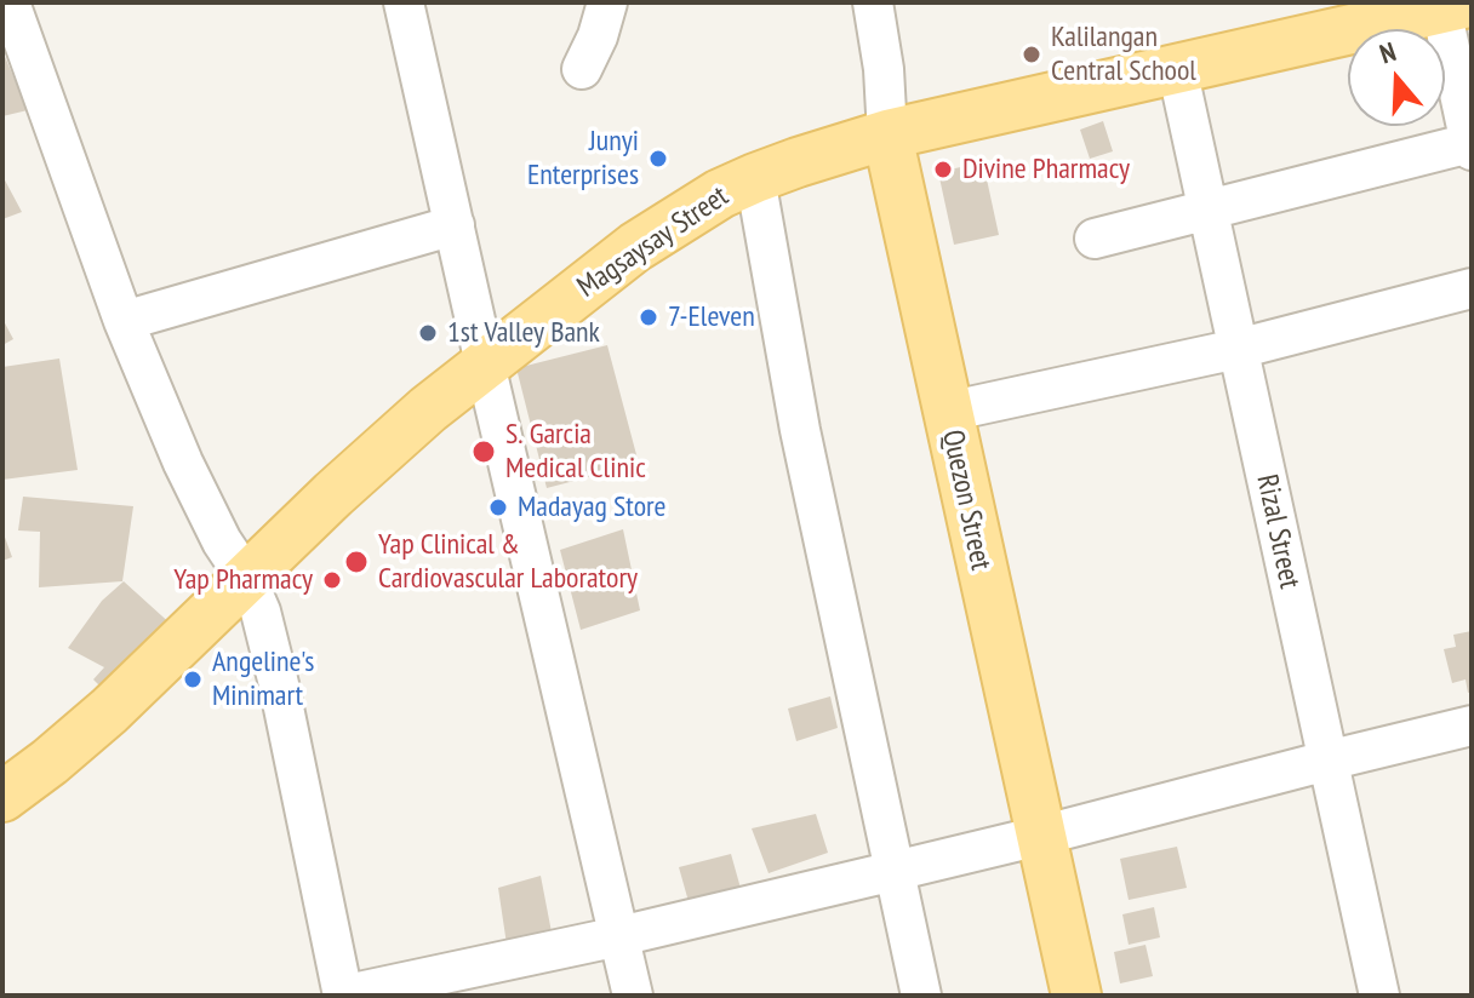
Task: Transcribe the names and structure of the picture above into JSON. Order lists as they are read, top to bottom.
{
  "streets": {
    "main road": ["Magsaysay Street", "Quezon Street"],
    "street": ["Rizal Street"]
  },
  "crossings": [
    ["Magsaysay Street", "Quezon Street"],
    ["Magsaysay Street", "Rizal Street"]
  ],
  "places": [
    "Kalilangan Central School",
    "Junyi Enterprises",
    "Divine Pharmacy",
    "7-Eleven",
    "1st Valley Bank",
    "S. Garcia Medical Clinic",
    "Madayag Store",
    "Yap Clinical & Cardiovascular Laboratory",
    "Yap Pharmacy",
    "Angeline's Minimart"
  ],
  "north": "top"
}
